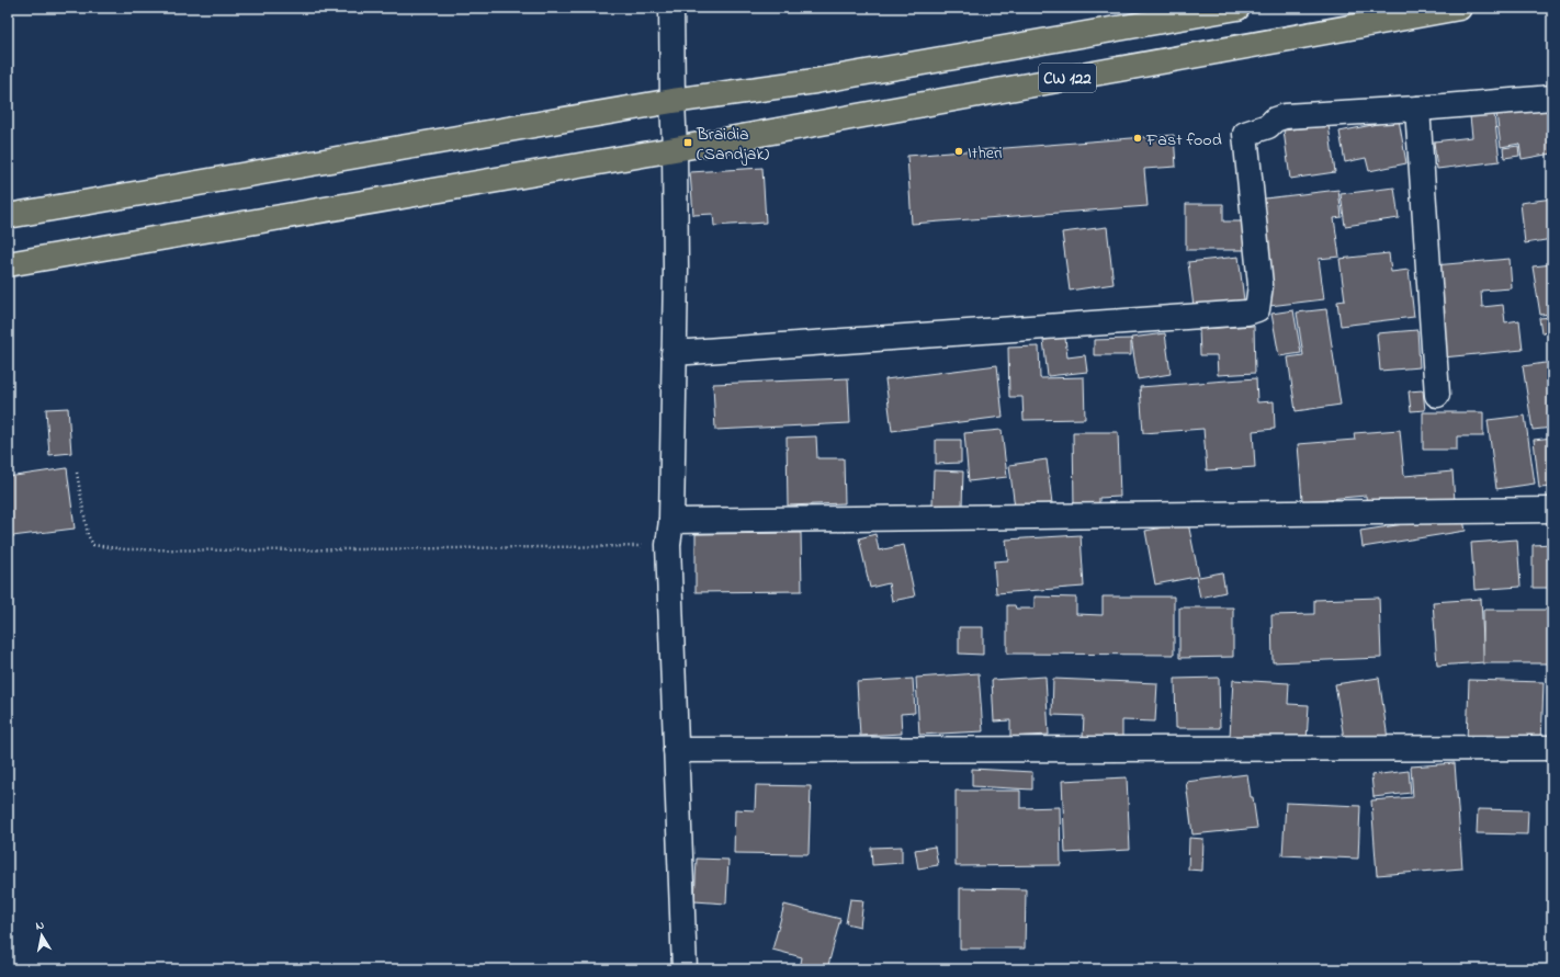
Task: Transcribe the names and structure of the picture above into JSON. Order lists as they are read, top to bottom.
{
  "streets": {
    "highway": ["CW 122"]
  },
  "places": {
    "other": ["Fast food", "Itheri"],
    "transit": ["Braidia (Sandjak)"]
  },
  "north": "top"
}
